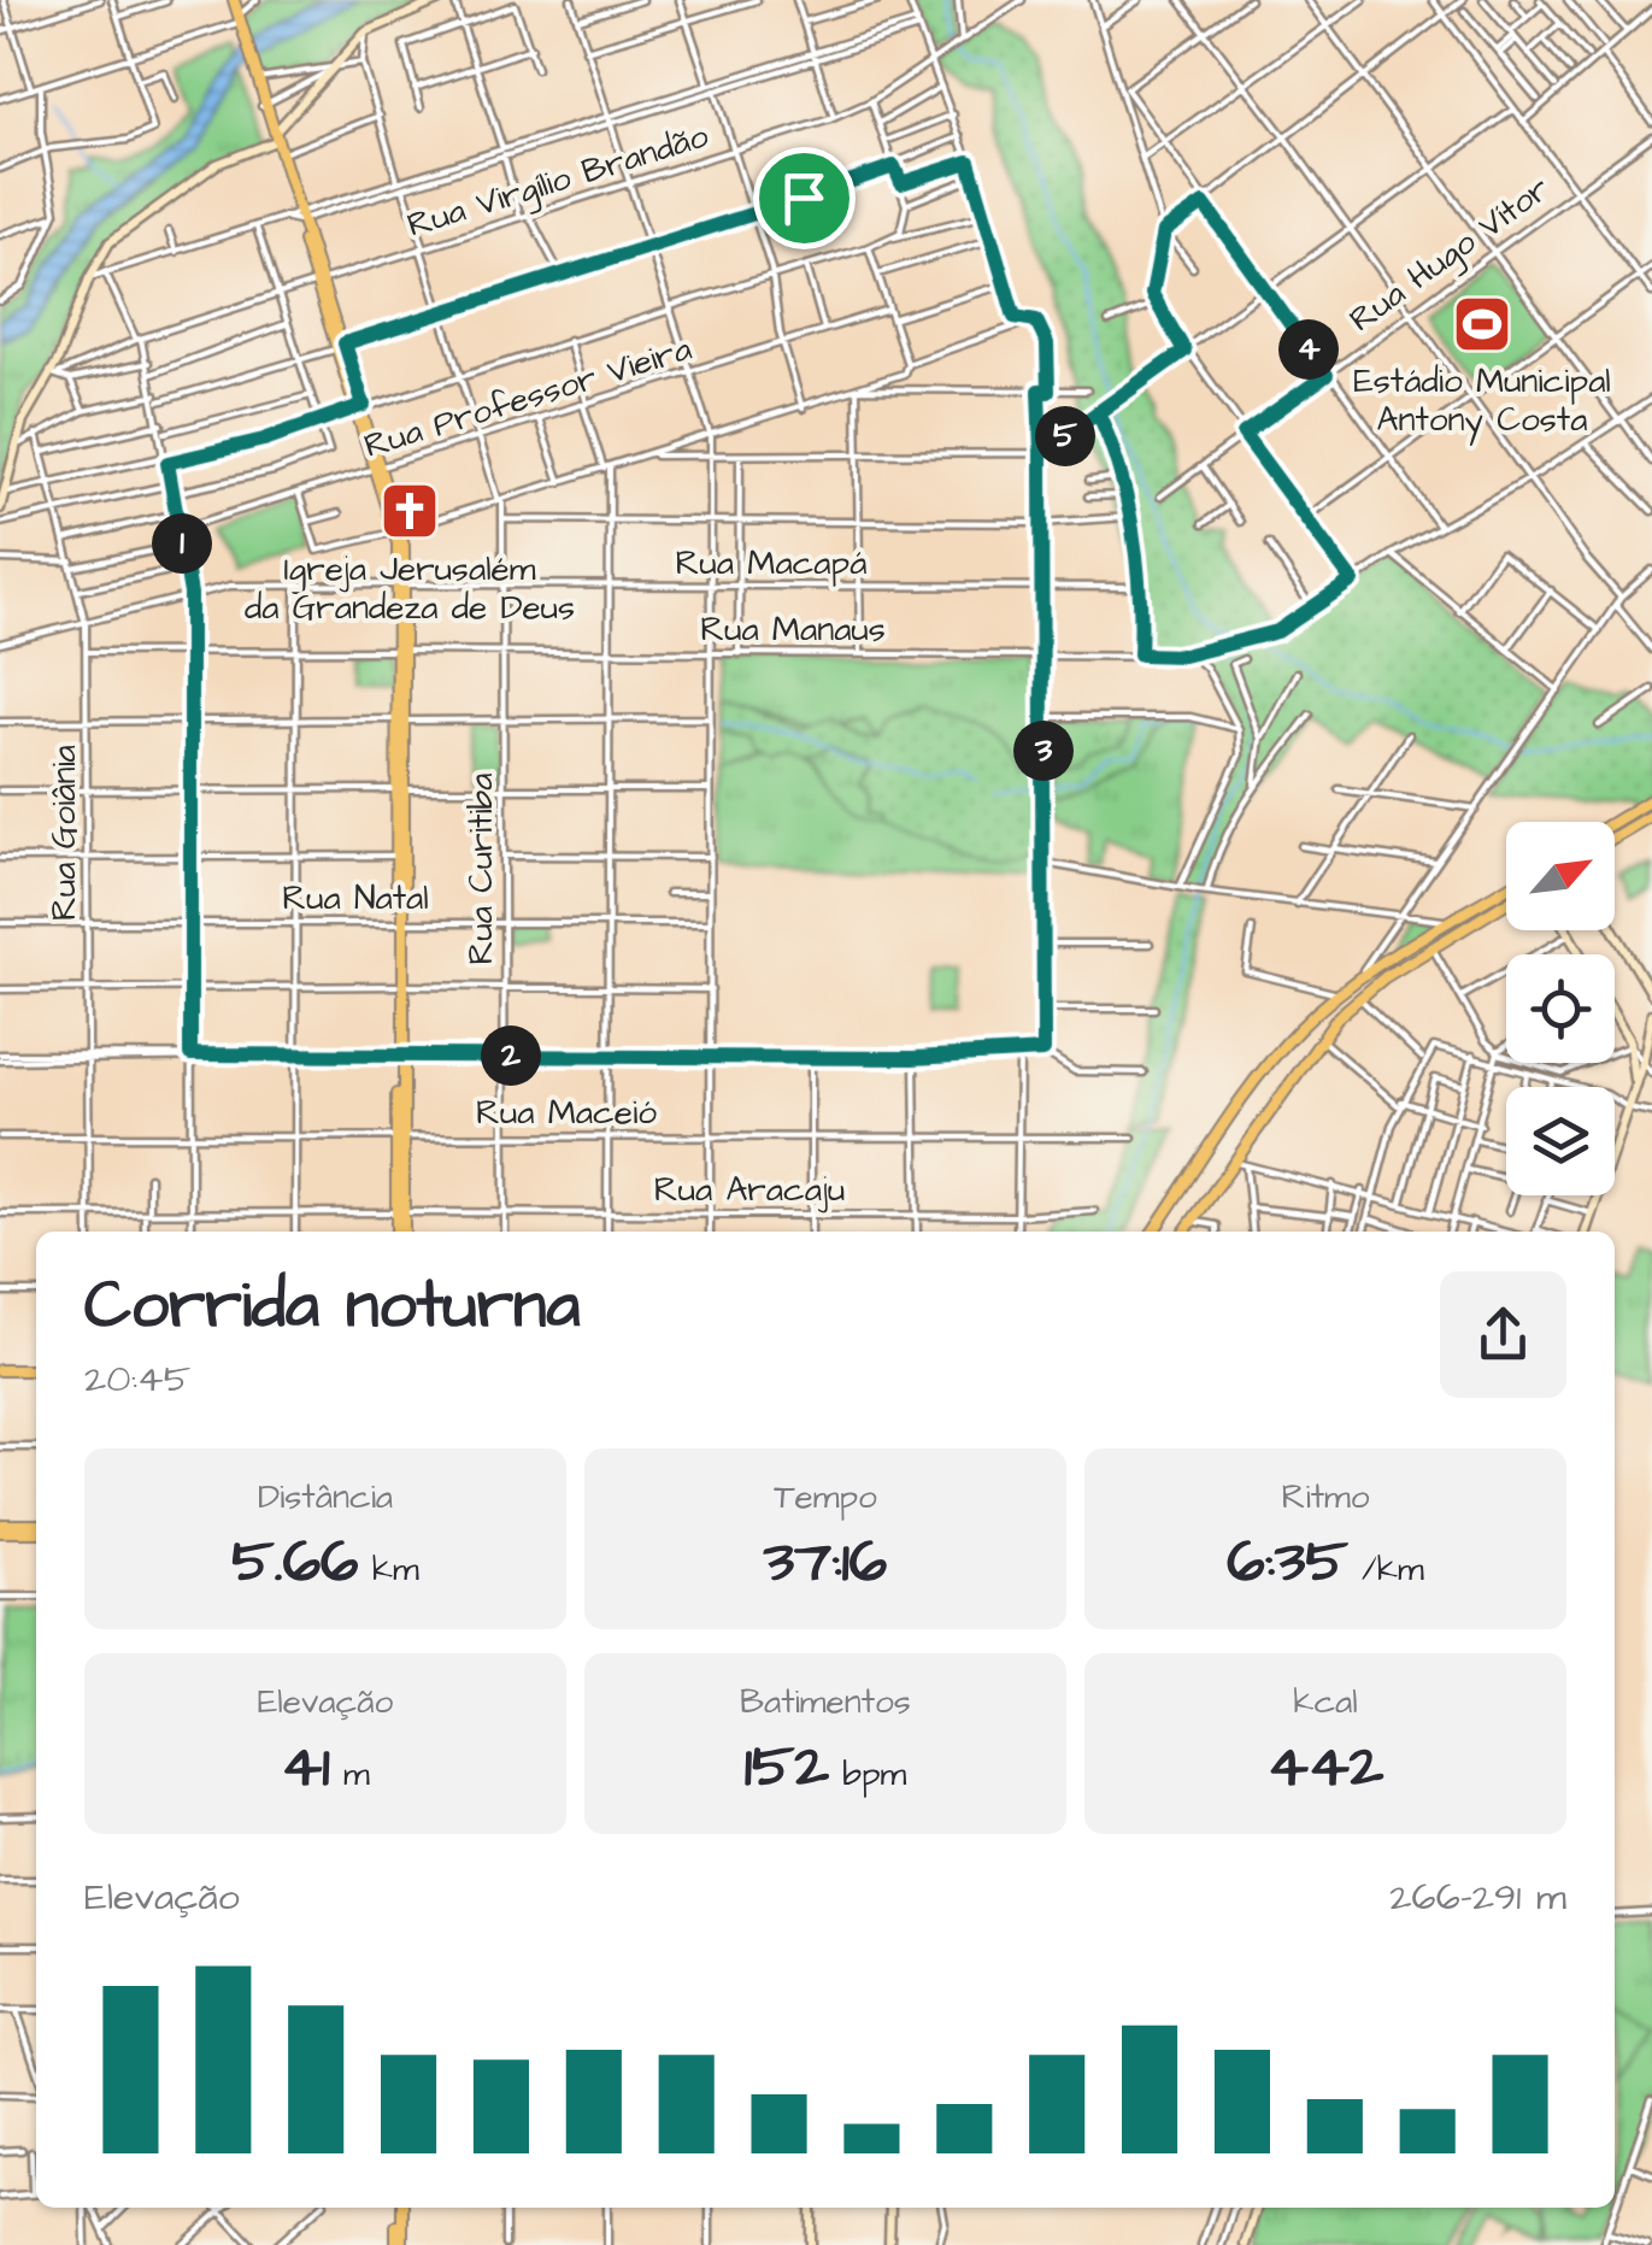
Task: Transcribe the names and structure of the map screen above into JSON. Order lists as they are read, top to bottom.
{
  "streets": {
    "street": [
      "Rua Virgílio Brandão",
      "Rua Hugo Vítor",
      "Rua Professor Vieira",
      "Rua Macapá",
      "Rua Manaus",
      "Rua Goiânia",
      "Rua Curitiba",
      "Rua Natal",
      "Rua Maceió",
      "Rua Aracaju"
    ]
  },
  "crossings": [
    ["Rua Virgílio Brandão", "Rua Curitiba"],
    ["Rua Professor Vieira", "Rua Curitiba"],
    ["Rua Macapá", "Rua Goiânia"],
    ["Rua Macapá", "Rua Curitiba"],
    ["Rua Manaus", "Rua Goiânia"],
    ["Rua Manaus", "Rua Curitiba"],
    ["Rua Goiânia", "Rua Natal"],
    ["Rua Goiânia", "Rua Maceió"],
    ["Rua Goiânia", "Rua Aracaju"],
    ["Rua Curitiba", "Rua Natal"],
    ["Rua Curitiba", "Rua Maceió"],
    ["Rua Curitiba", "Rua Aracaju"]
  ],
  "places": {
    "sports": ["Estádio Municipal Antony Costa"],
    "church": ["Igreja Jerusalém da Grandeza de Deus"]
  },
  "north": "top right",
  "page": {
    "pins": [
      "4",
      "5",
      "1",
      "3",
      "2"
    ],
    "heading": ["Corrida noturna", "20:45"],
    "stats": [
      ["Distância", "5.66 km"],
      ["Tempo", "37:16"],
      ["Ritmo", "6:35 /km"],
      ["Elevação", "41 m"],
      ["Batimentos", "152 bpm"],
      ["kcal", "442"]
    ],
    "chart": ["Elevação", "266–291 m"]
  }
}
